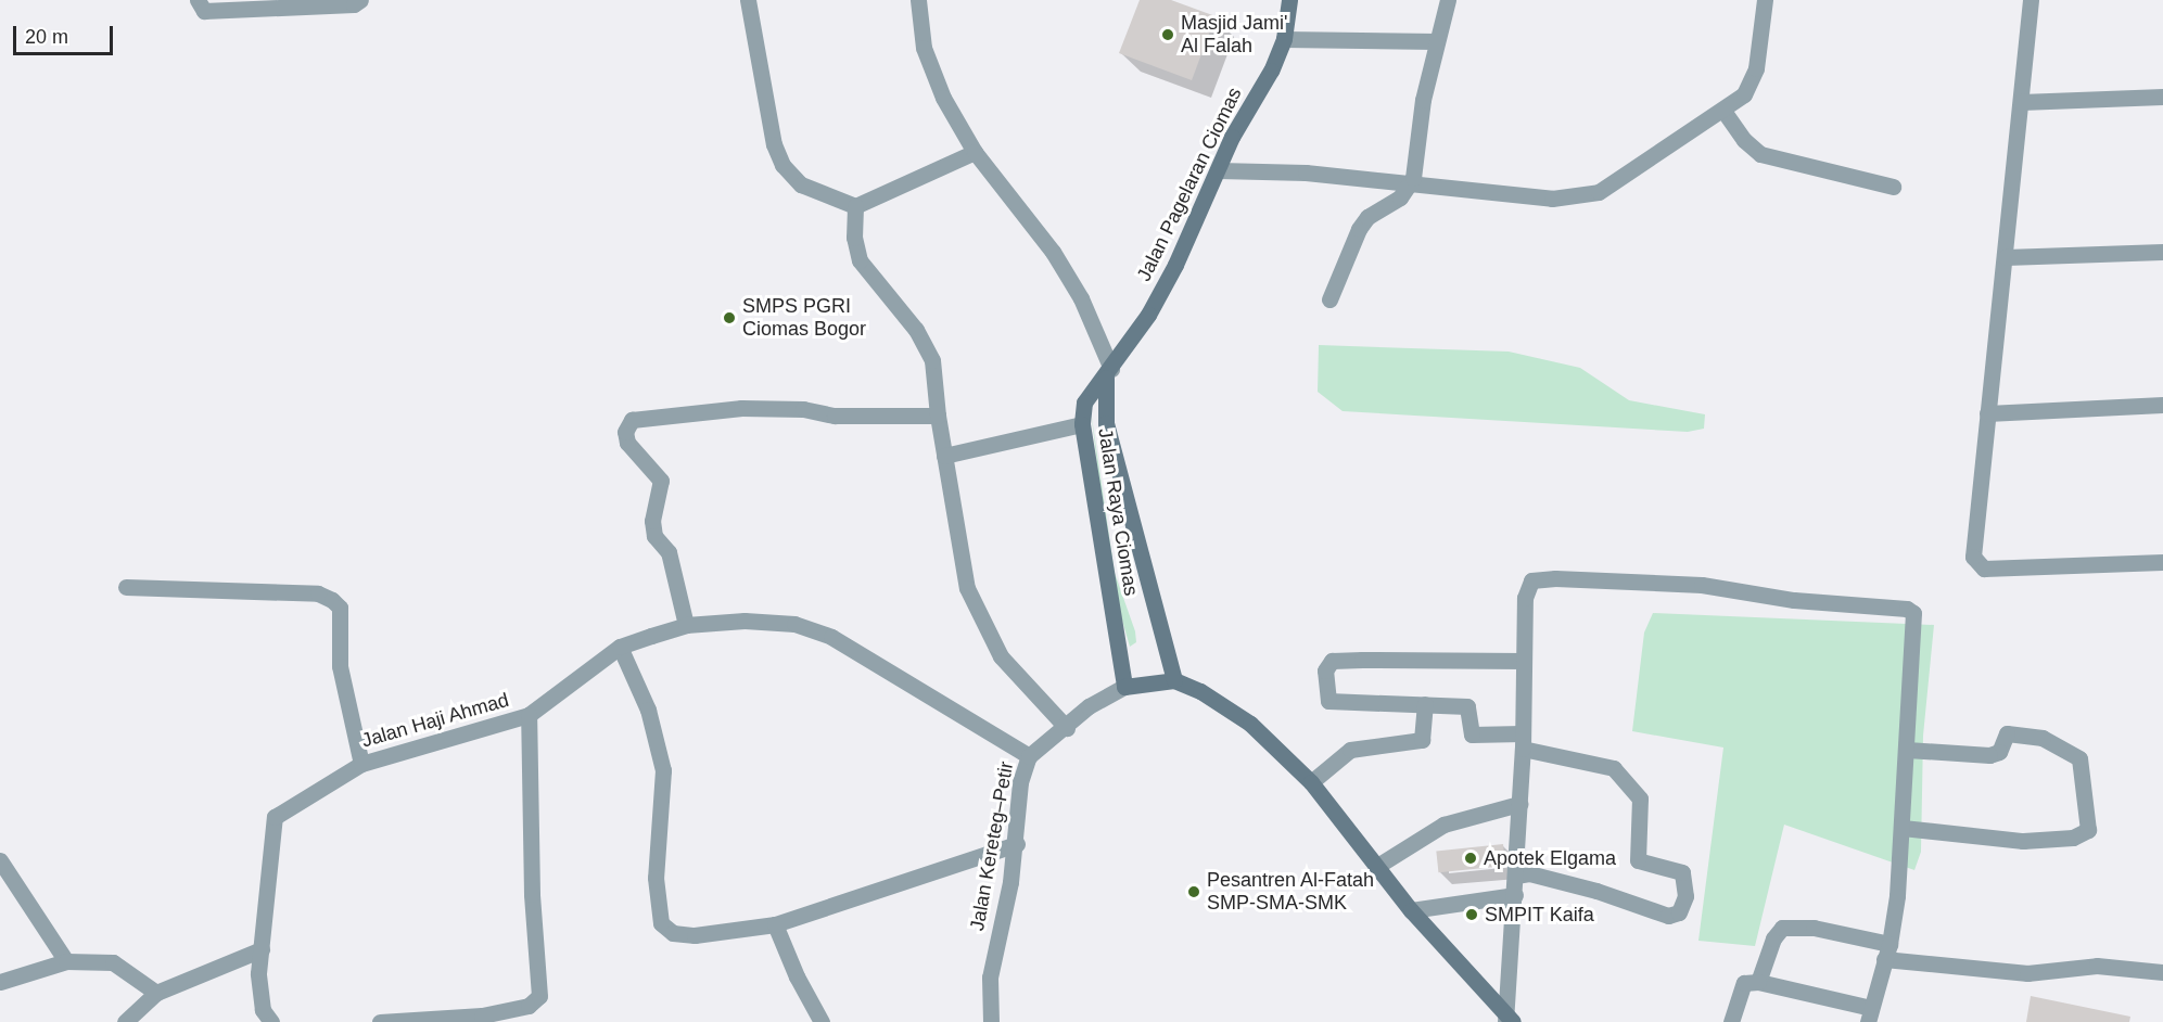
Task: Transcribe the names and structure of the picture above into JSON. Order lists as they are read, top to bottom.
{
  "streets": {
    "main road": ["Jalan Pagelaran Ciomas", "Jalan Raya Ciomas"],
    "street": ["Jalan Haji Ahmad", "Jalan Kereteg–Petir"]
  },
  "crossings": [
    ["Jalan Pagelaran Ciomas", "Jalan Raya Ciomas"],
    ["Jalan Raya Ciomas", "Jalan Kereteg–Petir"],
    ["Jalan Haji Ahmad", "Jalan Kereteg–Petir"]
  ],
  "places": [
    "Masjid Jami' Al Falah",
    "SMPS PGRI Ciomas Bogor",
    "Apotek Elgama",
    "Pesantren Al-Fatah SMP-SMA-SMK",
    "SMPIT Kaifa"
  ],
  "scale_bar": "20 m"
}
